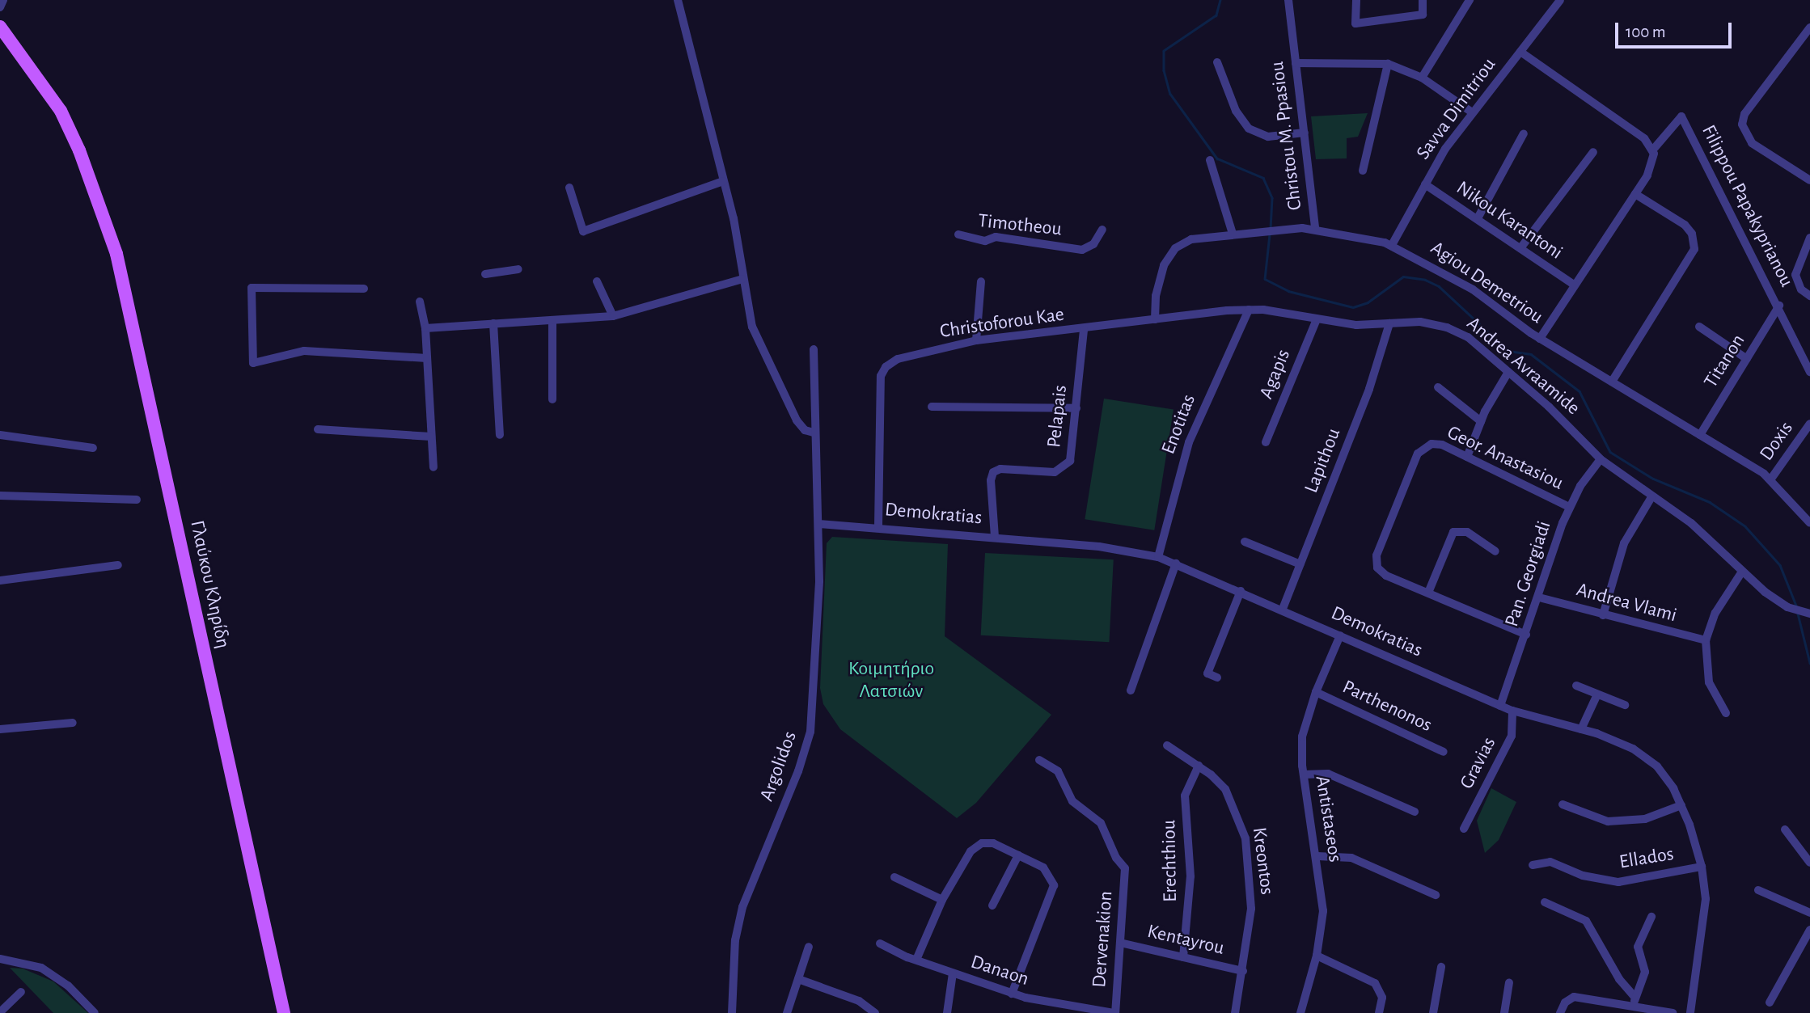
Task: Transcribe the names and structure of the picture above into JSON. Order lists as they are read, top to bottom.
{
  "streets": {
    "main road": ["Γλαύκου Κληρίδη"],
    "street": [
      "Savva Dimitriou",
      "Christou M. Ppasiou",
      "Filippou Papakyprianou",
      "Nikou Karantoni",
      "Timotheou",
      "Agiou Demetriou",
      "Christoforou Kae",
      "Titanon",
      "Andrea Avraamide",
      "Agapis",
      "Pelapais",
      "Enotitas",
      "Doxis",
      "Geor. Anastasiou",
      "Lapithou",
      "Demokratias",
      "Pan. Georgiadi",
      "Andrea Vlami",
      "Parthenonos",
      "Gravias",
      "Argolidos",
      "Antistaseos",
      "Ellados",
      "Erechthiou",
      "Kreontos",
      "Dervenakion",
      "Kentayrou",
      "Danaon"
    ]
  },
  "crossings": [
    ["Savva Dimitriou", "Nikou Karantoni"],
    ["Savva Dimitriou", "Agiou Demetriou"],
    ["Christou M. Ppasiou", "Agiou Demetriou"],
    ["Filippou Papakyprianou", "Titanon"],
    ["Agiou Demetriou", "Titanon"],
    ["Agiou Demetriou", "Andrea Avraamide"],
    ["Agiou Demetriou", "Doxis"],
    ["Christoforou Kae", "Andrea Avraamide"],
    ["Christoforou Kae", "Pelapais"],
    ["Christoforou Kae", "Demokratias"],
    ["Andrea Avraamide", "Agapis"],
    ["Andrea Avraamide", "Pelapais"],
    ["Andrea Avraamide", "Enotitas"],
    ["Andrea Avraamide", "Lapithou"],
    ["Andrea Avraamide", "Pan. Georgiadi"],
    ["Pelapais", "Demokratias"],
    ["Enotitas", "Demokratias"],
    ["Geor. Anastasiou", "Pan. Georgiadi"],
    ["Lapithou", "Demokratias"],
    ["Demokratias", "Pan. Georgiadi"],
    ["Demokratias", "Gravias"],
    ["Demokratias", "Argolidos"],
    ["Demokratias", "Antistaseos"],
    ["Demokratias", "Ellados"],
    ["Pan. Georgiadi", "Andrea Vlami"],
    ["Parthenonos", "Antistaseos"],
    ["Erechthiou", "Kreontos"],
    ["Erechthiou", "Kentayrou"],
    ["Kreontos", "Kentayrou"],
    ["Dervenakion", "Kentayrou"],
    ["Dervenakion", "Danaon"]
  ],
  "parks": ["Κοιμητήριο Λατσιών"],
  "scale_bar": "100 m"
}
